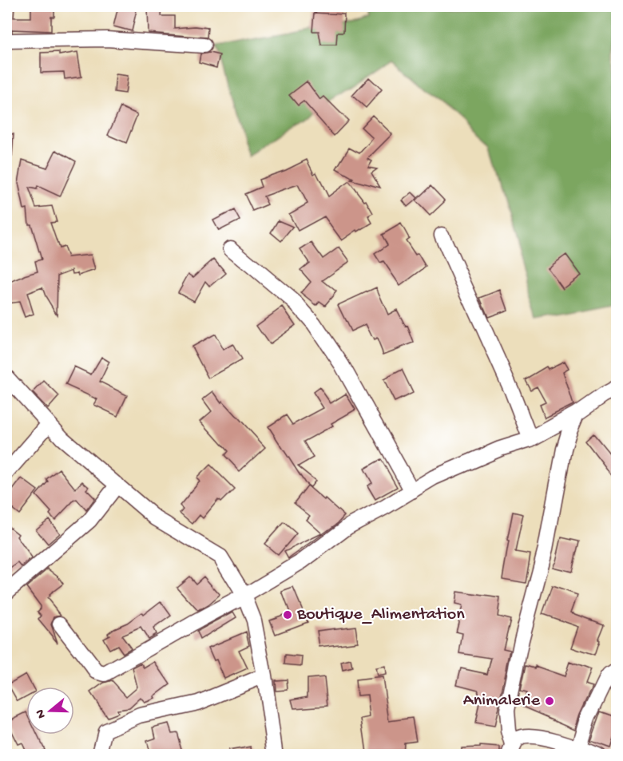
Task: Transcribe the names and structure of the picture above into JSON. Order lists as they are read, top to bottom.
{
  "places": ["Boutique_Alimentation", "Animalerie"],
  "north": "left"
}
